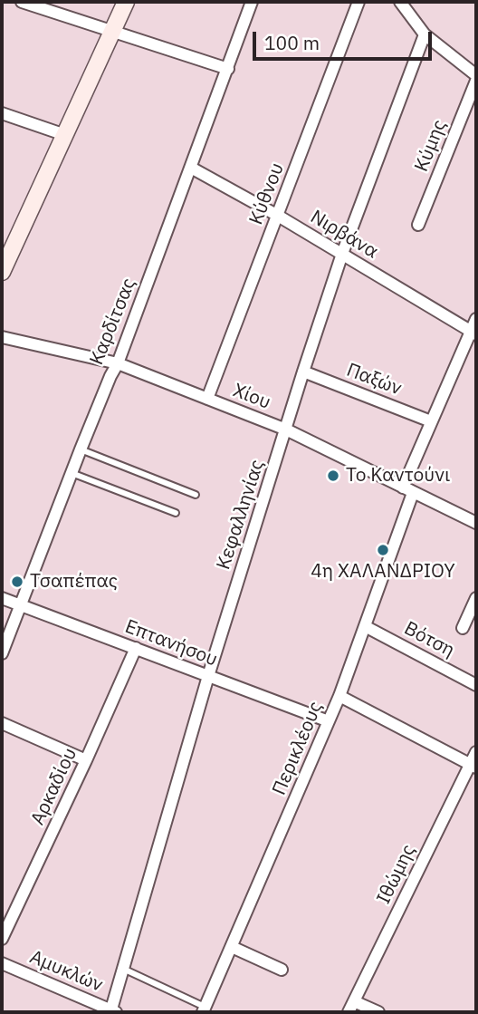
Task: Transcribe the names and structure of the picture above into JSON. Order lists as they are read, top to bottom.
{
  "streets": {
    "street": [
      "Κύμης",
      "Κύθνου",
      "Νιρβάνα",
      "Καρδίτσας",
      "Παξών",
      "Χίου",
      "Κεφαλληνίας",
      "Βότση",
      "Επτανήσου",
      "Περικλέους",
      "Αρκαδίου",
      "Ιθώμης",
      "Αμυκλών"
    ]
  },
  "crossings": [
    ["Κύθνου", "Νιρβάνα"],
    ["Κύθνου", "Χίου"],
    ["Νιρβάνα", "Καρδίτσας"],
    ["Νιρβάνα", "Κεφαλληνίας"],
    ["Νιρβάνα", "Περικλέους"],
    ["Καρδίτσας", "Χίου"],
    ["Καρδίτσας", "Επτανήσου"],
    ["Παξών", "Κεφαλληνίας"],
    ["Παξών", "Περικλέους"],
    ["Χίου", "Κεφαλληνίας"],
    ["Χίου", "Περικλέους"],
    ["Κεφαλληνίας", "Επτανήσου"],
    ["Κεφαλληνίας", "Αμυκλών"],
    ["Βότση", "Περικλέους"],
    ["Επτανήσου", "Περικλέους"],
    ["Επτανήσου", "Αρκαδίου"]
  ],
  "places": ["Το Καντούνι", "4η ΧΑΛΑΝΔΡΙΟΥ", "Τσαπέπας"],
  "scale_bar": "100 m"
}
